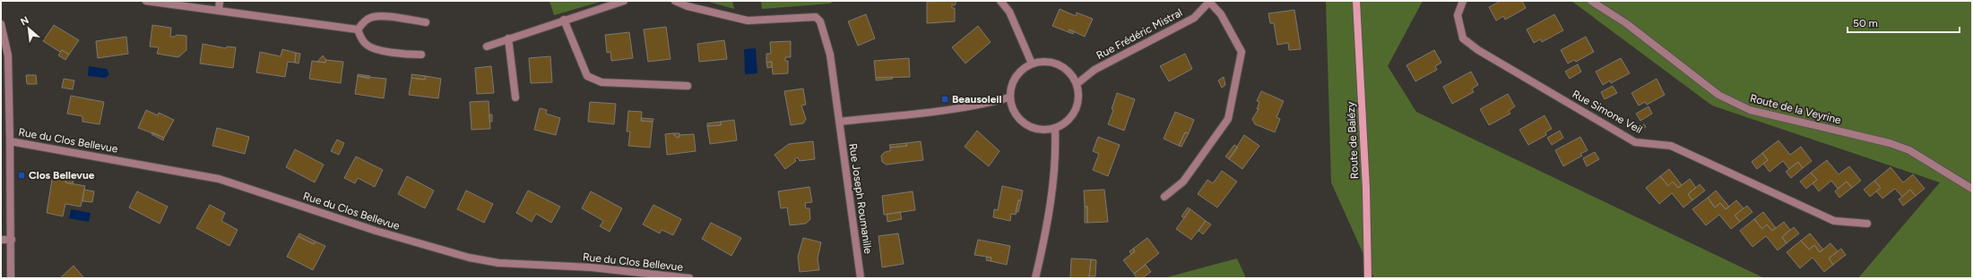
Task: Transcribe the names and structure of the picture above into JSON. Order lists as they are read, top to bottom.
{
  "streets": {
    "main road": ["Route de Balézy"],
    "street": [
      "Rue Frédéric Mistral",
      "Route de la Veyrine",
      "Rue Simone Veil",
      "Rue du Clos Bellevue",
      "Rue Joseph Roumanille"
    ]
  },
  "places": {
    "transit": ["Beausoleil", "Clos Bellevue"]
  },
  "scale_bar": "50 m",
  "north": "top left"
}
